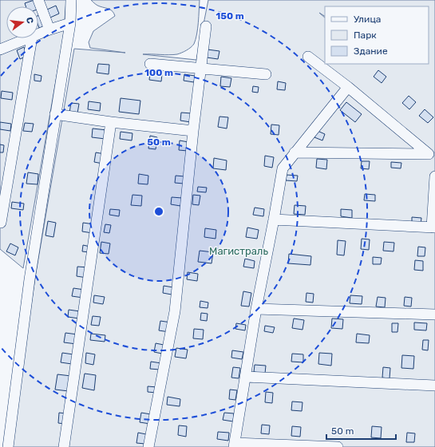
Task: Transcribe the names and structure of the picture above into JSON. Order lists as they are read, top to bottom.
{
  "parks": ["Магистраль"],
  "legend": ["Улица", "Парк", "Здание"],
  "scale_bar": "50 m",
  "north": "right",
  "rings": ["150 m", "100 m", "50 m"]
}
